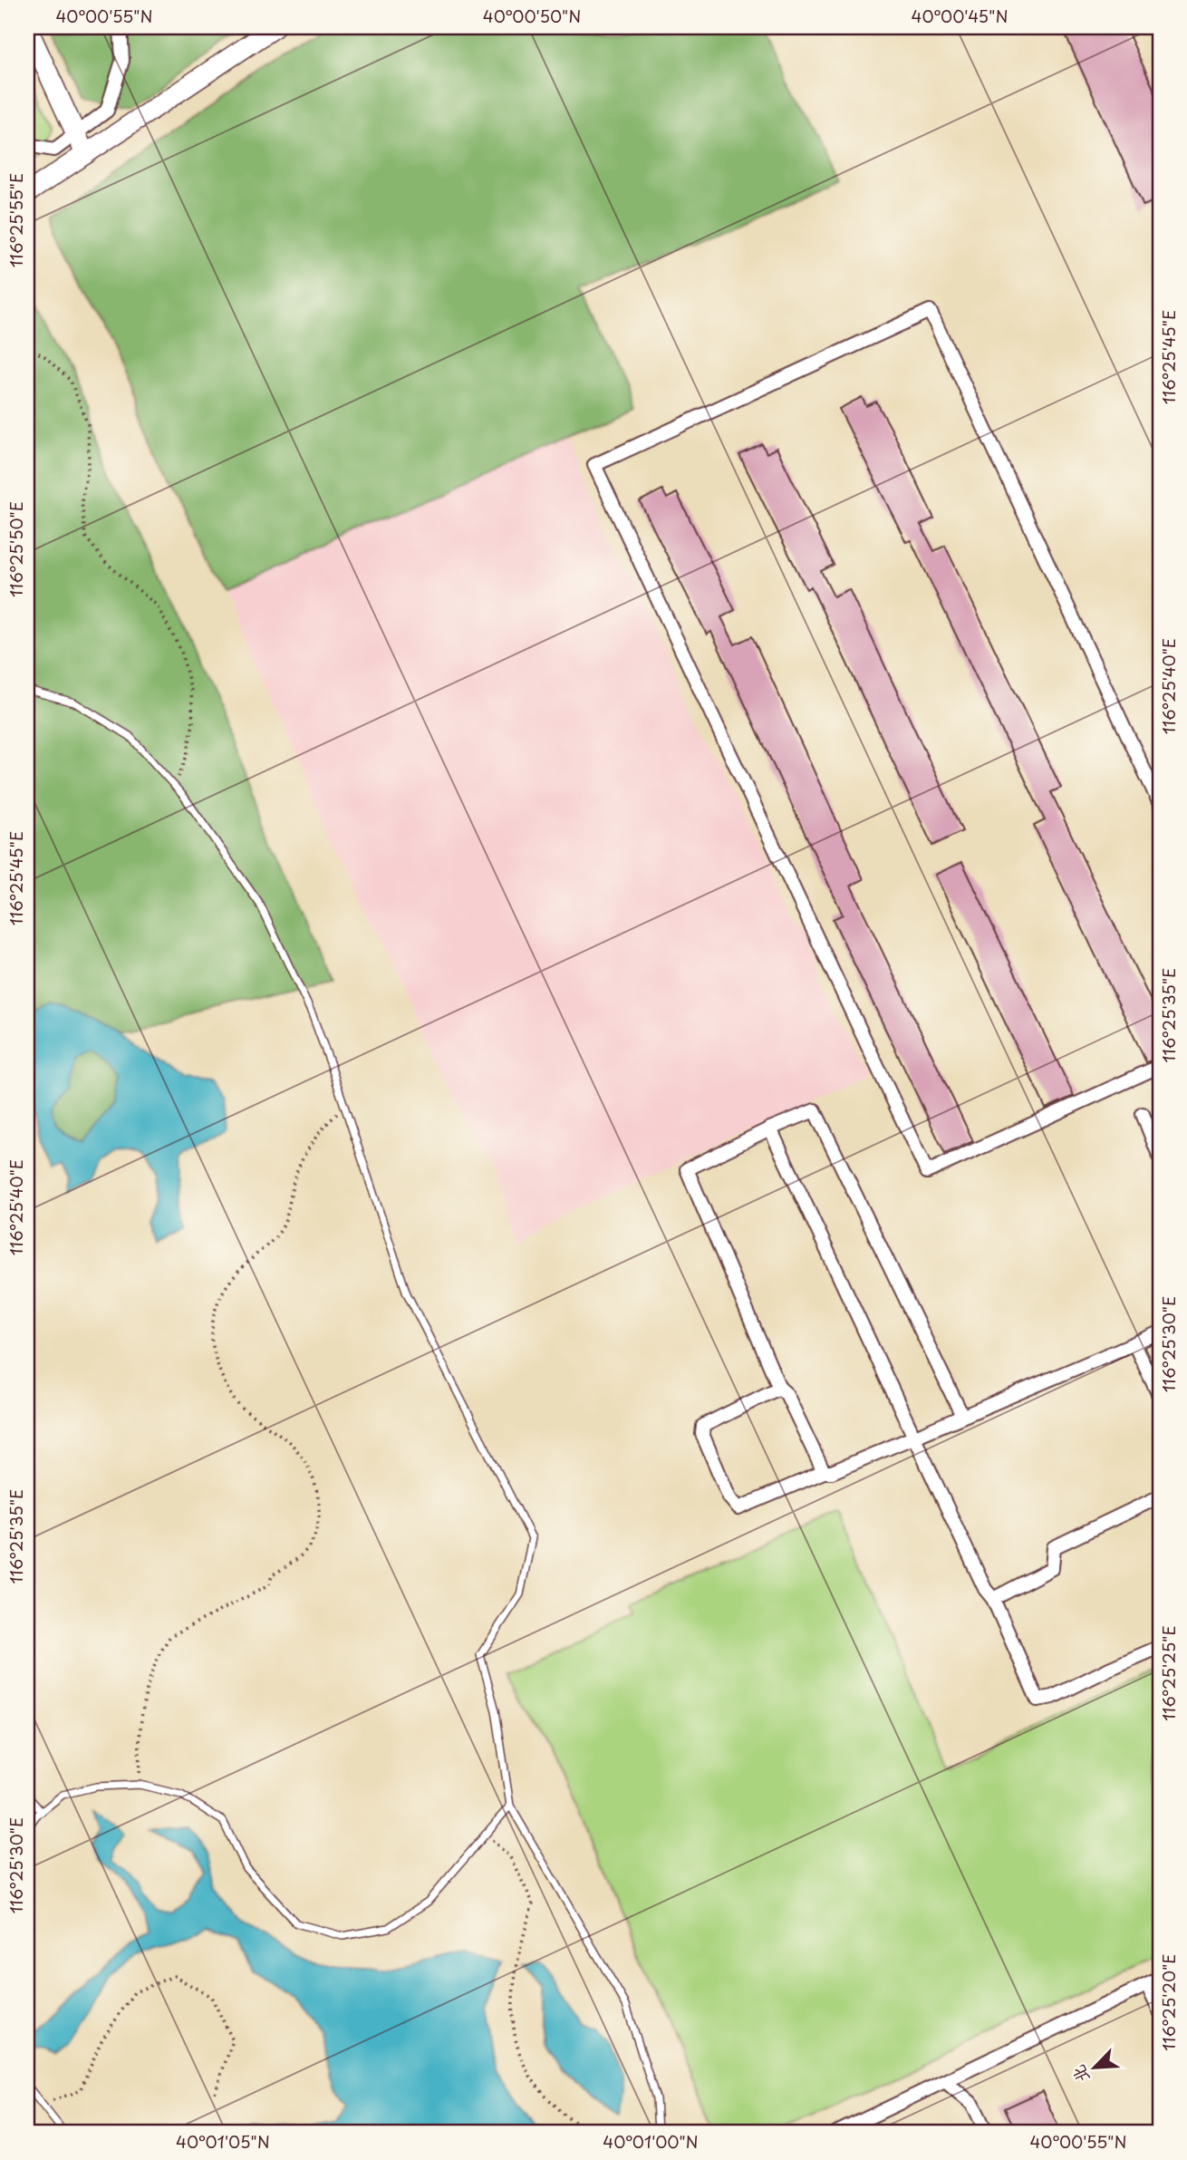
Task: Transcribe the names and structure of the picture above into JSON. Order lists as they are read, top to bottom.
{
  "north": "bottom left",
  "coordinates": [
    "40°00'55\"N",
    "40°00'50\"N",
    "40°00'45\"N",
    "116°25'55\"E",
    "116°25'45\"E",
    "116°25'50\"E",
    "116°25'40\"E",
    "116°25'35\"E",
    "116°25'30\"E",
    "116°25'25\"E",
    "116°25'20\"E",
    "40°01'05\"N",
    "40°01'00\"N"
  ]
}
